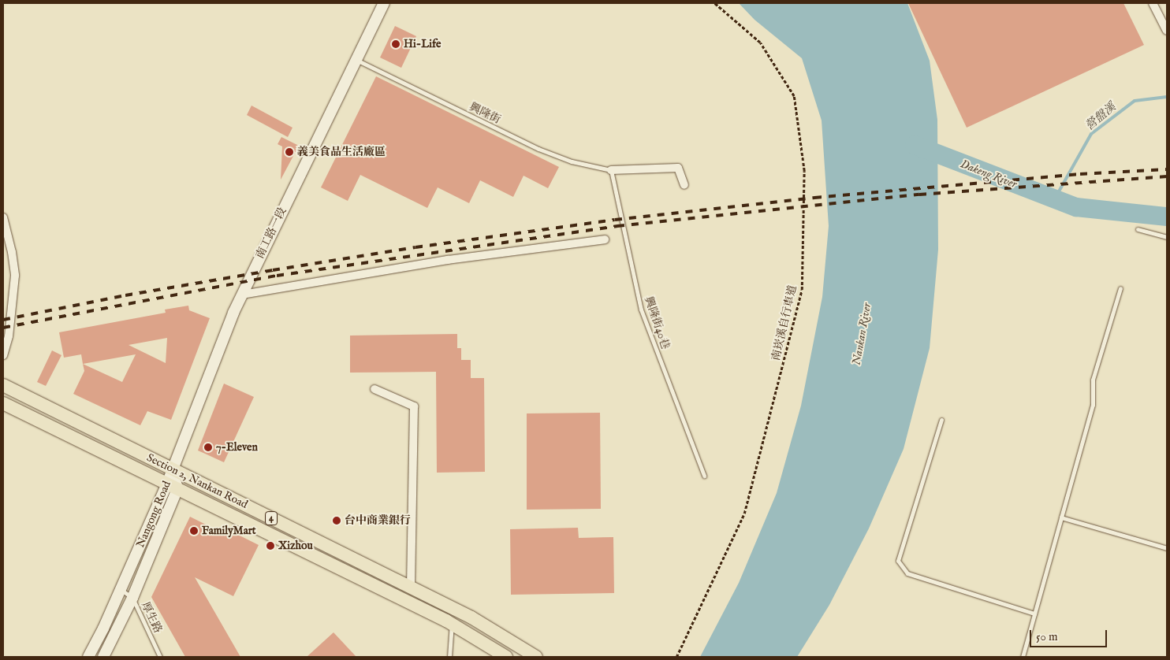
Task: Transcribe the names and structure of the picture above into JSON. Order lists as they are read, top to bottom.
{
  "streets": {
    "main road": ["Section 2, Nankan Road", "4"],
    "street": ["南工路一段", "Nangong Road"],
    "lane": ["興隆街", "興隆街40巷", "厚生路"],
    "path": ["南崁溪自行車道"]
  },
  "crossings": [
    ["興隆街", "南工路一段"],
    ["興隆街", "興隆街40巷"],
    ["南工路一段", "Section 2, Nankan Road"],
    ["南工路一段", "Nangong Road"],
    ["Section 2, Nankan Road", "Nangong Road"],
    ["Nangong Road", "厚生路"]
  ],
  "water": ["營盤溪", "Dakeng River", "Nankan River"],
  "places": [
    "Hi-Life",
    "義美食品生活廠區",
    "7-Eleven",
    "台中商業銀行",
    "FamilyMart",
    "Xizhou"
  ],
  "scale_bar": "50 m"
}
